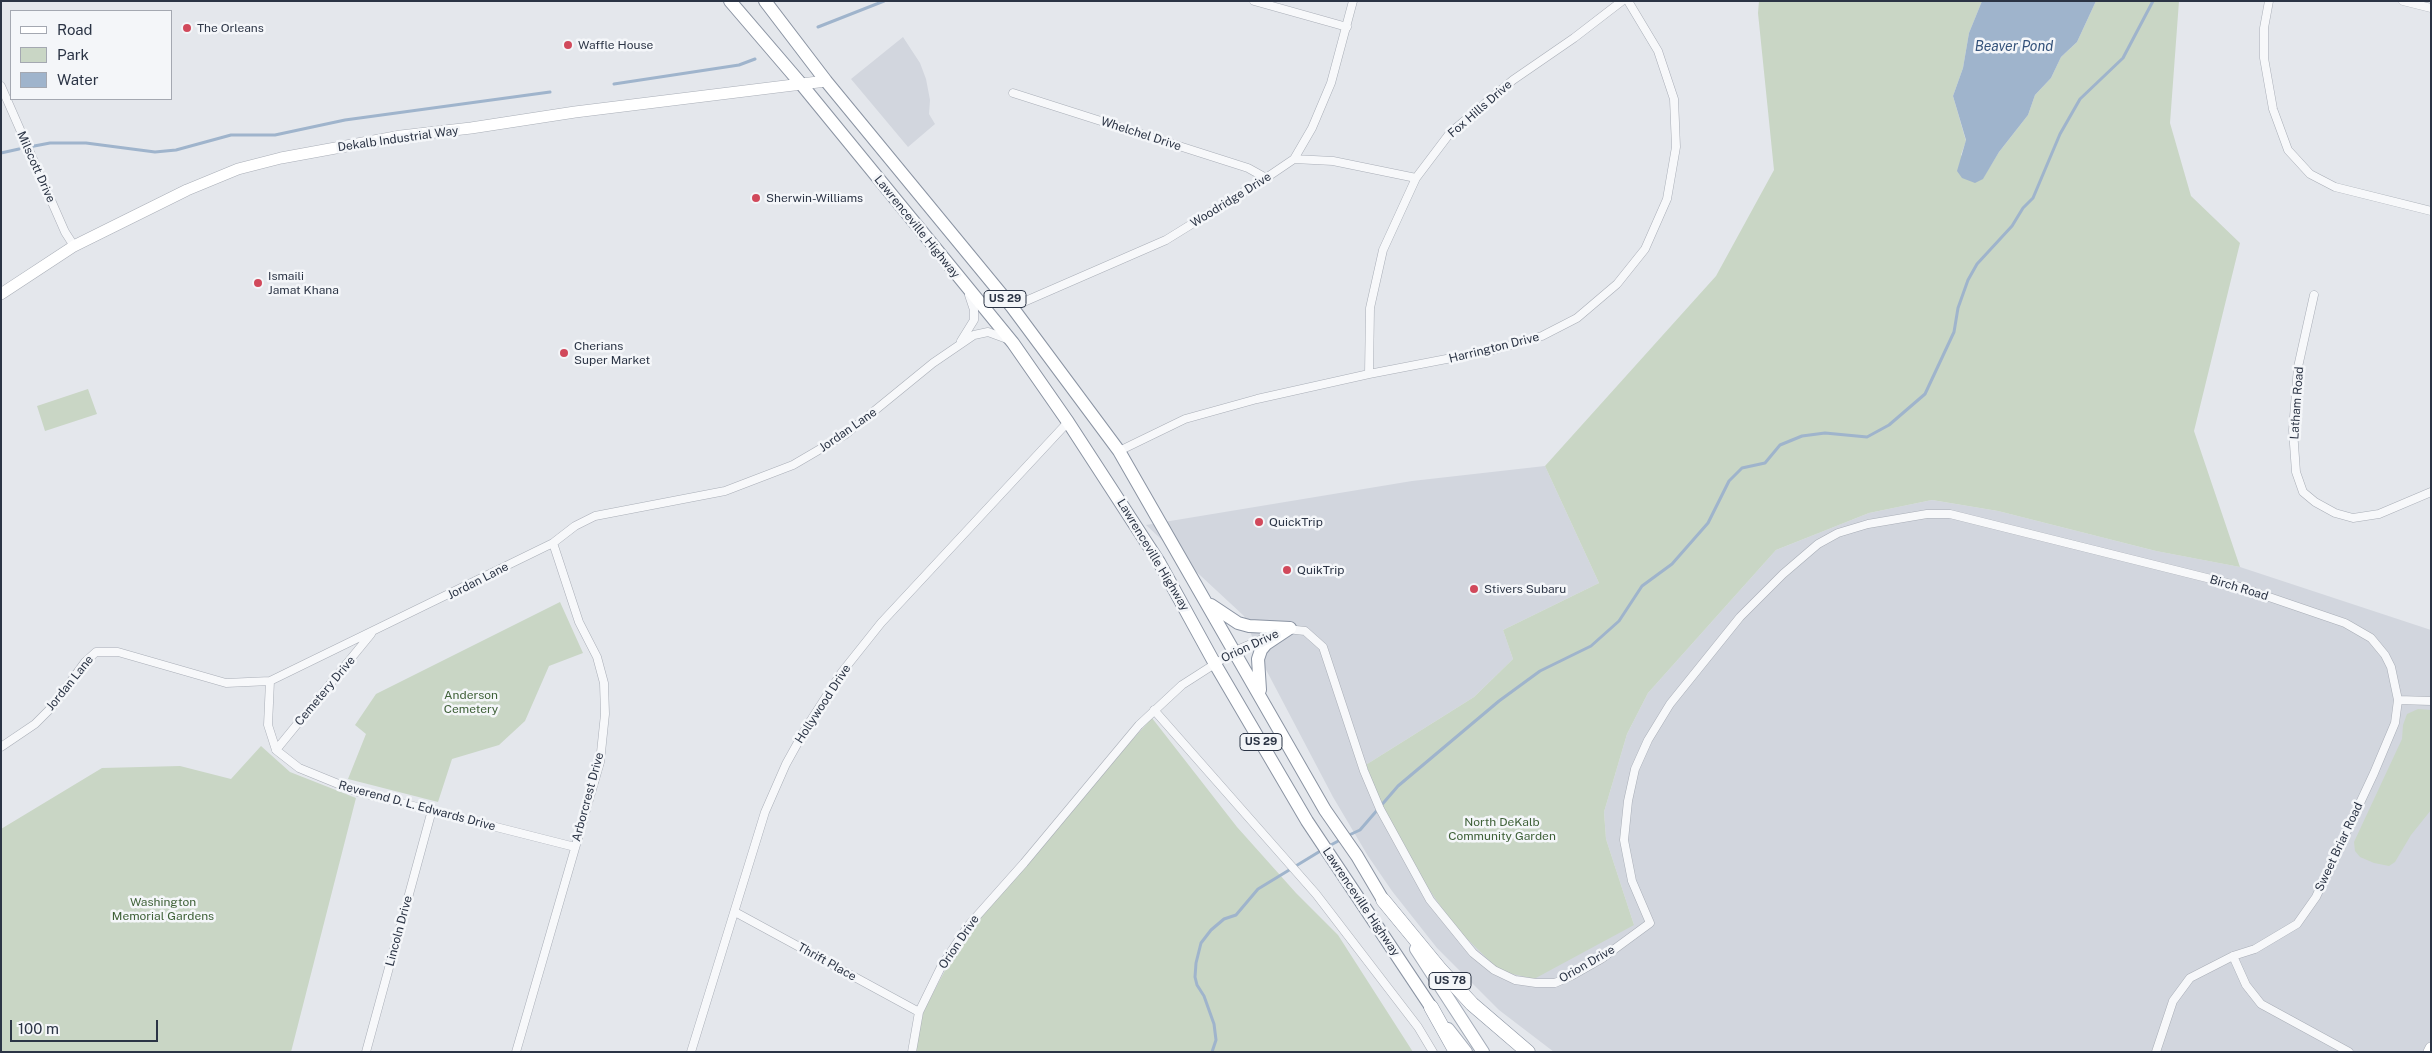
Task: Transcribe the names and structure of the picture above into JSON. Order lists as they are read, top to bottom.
{
  "streets": {
    "highway": ["US 78"],
    "main road": ["Dekalb Industrial Way", "Lawrenceville Highway", "US 29"],
    "street": [
      "Fox Hills Drive",
      "Whelchel Drive",
      "Milscott Drive",
      "Woodridge Drive",
      "Harrington Drive",
      "Latham Road",
      "Jordan Lane",
      "Birch Road",
      "Orion Drive",
      "Cemetery Drive",
      "Hollywood Drive",
      "Arborcrest Drive",
      "Reverend D. L. Edwards Drive",
      "Sweet Briar Road",
      "Lincoln Drive",
      "Thrift Place"
    ]
  },
  "crossings": [
    ["Fox Hills Drive", "Harrington Drive"],
    ["Whelchel Drive", "Woodridge Drive"],
    ["Dekalb Industrial Way", "Milscott Drive"],
    ["Dekalb Industrial Way", "Lawrenceville Highway"],
    ["Dekalb Industrial Way", "US 29"],
    ["Woodridge Drive", "Lawrenceville Highway"],
    ["Lawrenceville Highway", "US 29"],
    ["Lawrenceville Highway", "Harrington Drive"],
    ["Lawrenceville Highway", "Jordan Lane"],
    ["Lawrenceville Highway", "Orion Drive"],
    ["Lawrenceville Highway", "Hollywood Drive"],
    ["Lawrenceville Highway", "US 78"],
    ["Jordan Lane", "Cemetery Drive"],
    ["Jordan Lane", "Arborcrest Drive"],
    ["Birch Road", "Orion Drive"],
    ["Birch Road", "Sweet Briar Road"],
    ["Orion Drive", "Thrift Place"],
    ["Cemetery Drive", "Reverend D. L. Edwards Drive"],
    ["Hollywood Drive", "Thrift Place"],
    ["Arborcrest Drive", "Reverend D. L. Edwards Drive"],
    ["Reverend D. L. Edwards Drive", "Lincoln Drive"]
  ],
  "water": ["Beaver Pond"],
  "parks": ["Anderson Cemetery", "North DeKalb Community Garden", "Washington Memorial Gardens"],
  "places": [
    "The Orleans",
    "Waffle House",
    "Sherwin-Williams",
    "Ismaili Jamat Khana",
    "Cherians Super Market",
    "QuickTrip",
    "QuikTrip",
    "Stivers Subaru"
  ],
  "legend": ["Road", "Park", "Water"],
  "scale_bar": "100 m"
}
